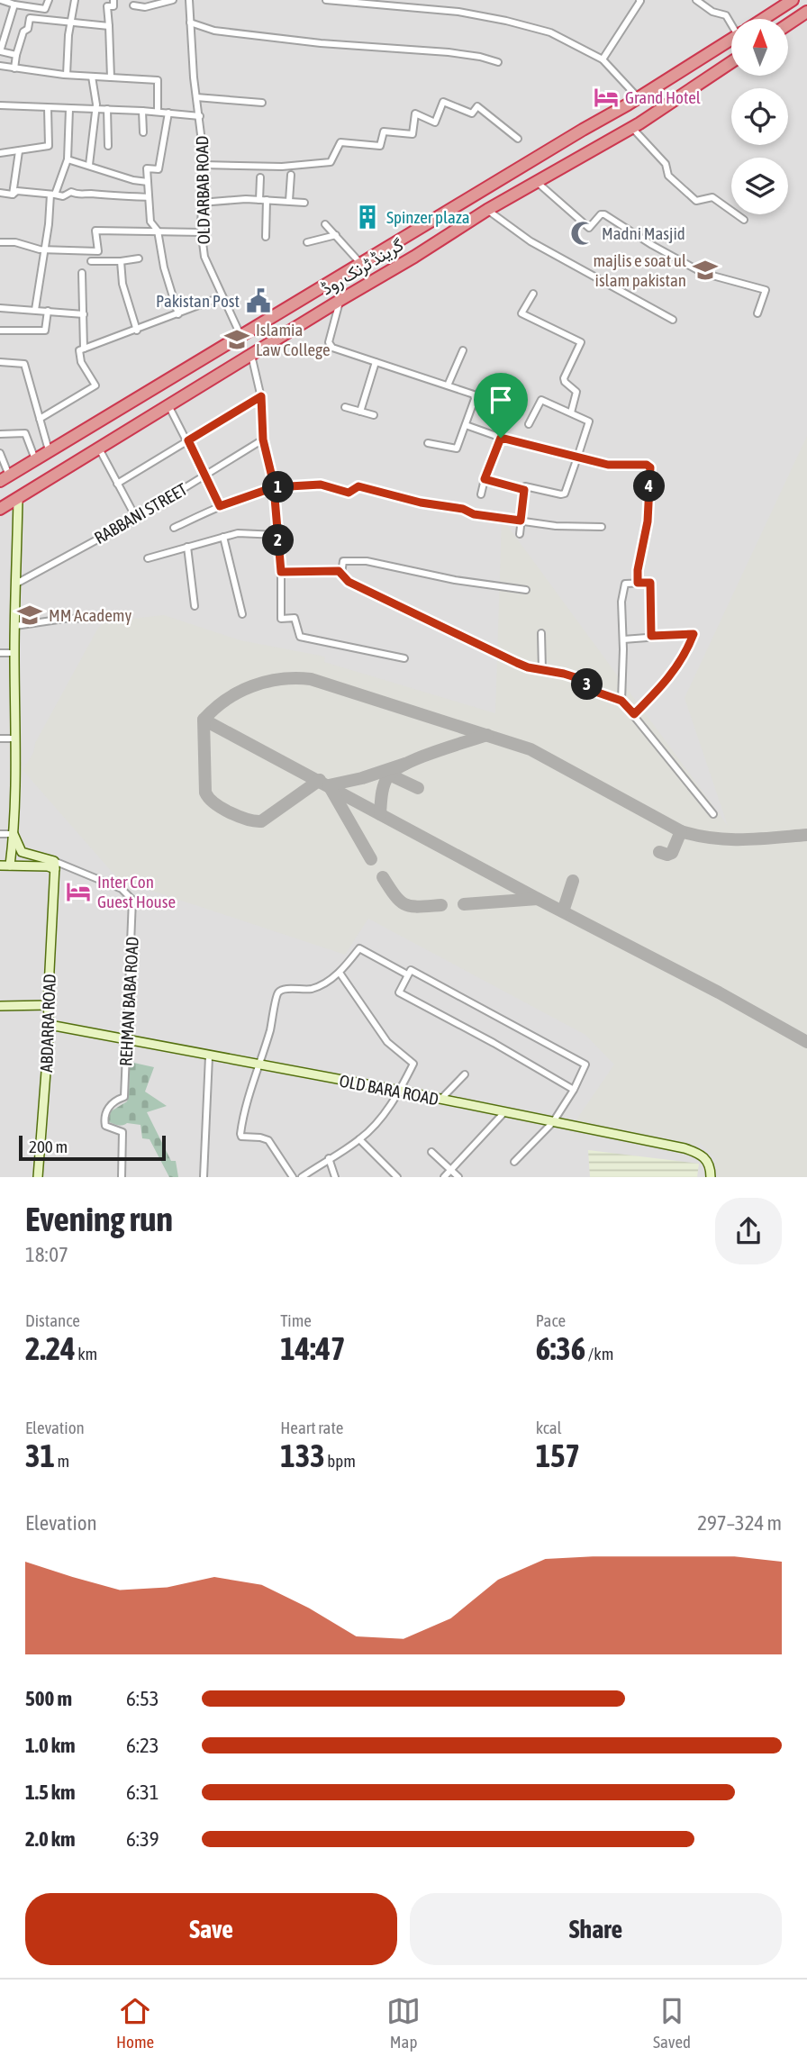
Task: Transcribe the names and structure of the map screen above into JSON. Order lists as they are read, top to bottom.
{
  "streets": {
    "highway": ["گرینڈ ٹرنک روڈ"],
    "street": [
      "OLD ARBAB ROAD",
      "RABBANI STREET",
      "REHMAN BABA ROAD",
      "ABDARRA ROAD",
      "OLD BARA ROAD"
    ]
  },
  "crossings": [
    ["OLD ARBAB ROAD", "گرینڈ ٹرنک روڈ"],
    ["REHMAN BABA ROAD", "ABDARRA ROAD"],
    ["REHMAN BABA ROAD", "OLD BARA ROAD"],
    ["ABDARRA ROAD", "OLD BARA ROAD"]
  ],
  "places": {
    "hotel": ["Grand Hotel", "Inter Con Guest House"],
    "building": ["Spinzer plaza"],
    "mosque": ["Madni Masjid"],
    "school or university": ["majlis e soat ul islam pakistan", "Islamia Law College", "MM Academy"],
    "public building": ["Pakistan Post"]
  },
  "scale_bar": "200 m",
  "north": "top",
  "page": {
    "pins": [
      "4",
      "1",
      "2",
      "3"
    ],
    "scale": "200 m",
    "heading": ["Evening run", "18:07"],
    "stats": [
      ["Distance", "2.24 km"],
      ["Time", "14:47"],
      ["Pace", "6:36 /km"],
      ["Elevation", "31 m"],
      ["Heart rate", "133 bpm"],
      ["kcal", "157"]
    ],
    "chart": ["Elevation", "297–324 m"],
    "list": [
      {
        "name": "500 m",
        "note": "6:53"
      },
      {
        "name": "1.0 km",
        "note": "6:23"
      },
      {
        "name": "1.5 km",
        "note": "6:31"
      },
      {
        "name": "2.0 km",
        "note": "6:39"
      }
    ],
    "buttons": ["Save", "Share"],
    "tabs": ["Home", "Map", "Saved"]
  }
}
